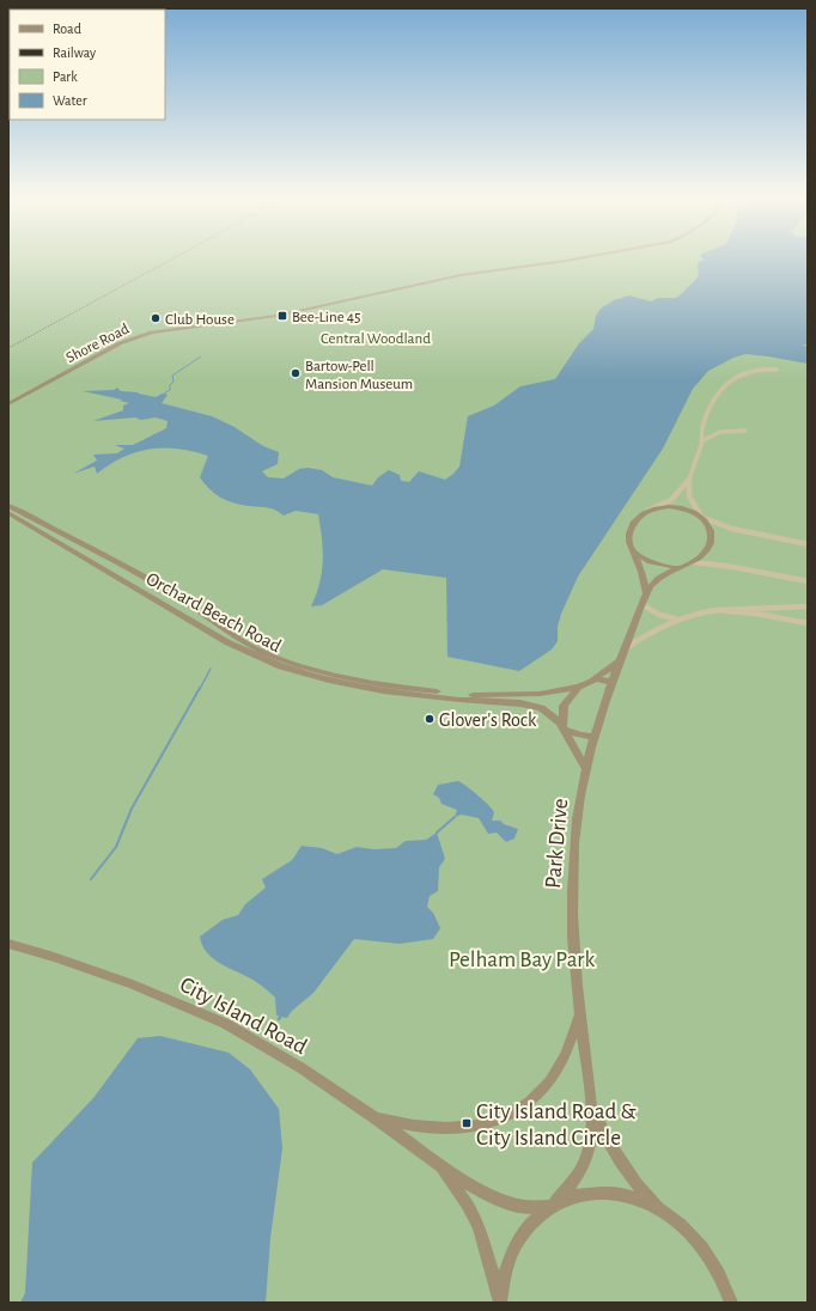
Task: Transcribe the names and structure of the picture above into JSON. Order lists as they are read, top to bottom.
{
  "streets": {
    "street": [
      "Shore Road",
      "Orchard Beach Road",
      "Park Drive",
      "City Island Road"
    ]
  },
  "crossings": [
    ["Orchard Beach Road", "Park Drive"],
    ["Park Drive", "City Island Road"]
  ],
  "parks": ["Central Woodland", "Pelham Bay Park"],
  "places": {
    "transit": ["Bee-Line 45", "City Island Road & City Island Circle"],
    "other": ["Club House", "Bartow-Pell Mansion Museum", "Glover's Rock"]
  },
  "legend": [
    "Road",
    "Railway",
    "Park",
    "Water"
  ]
}
